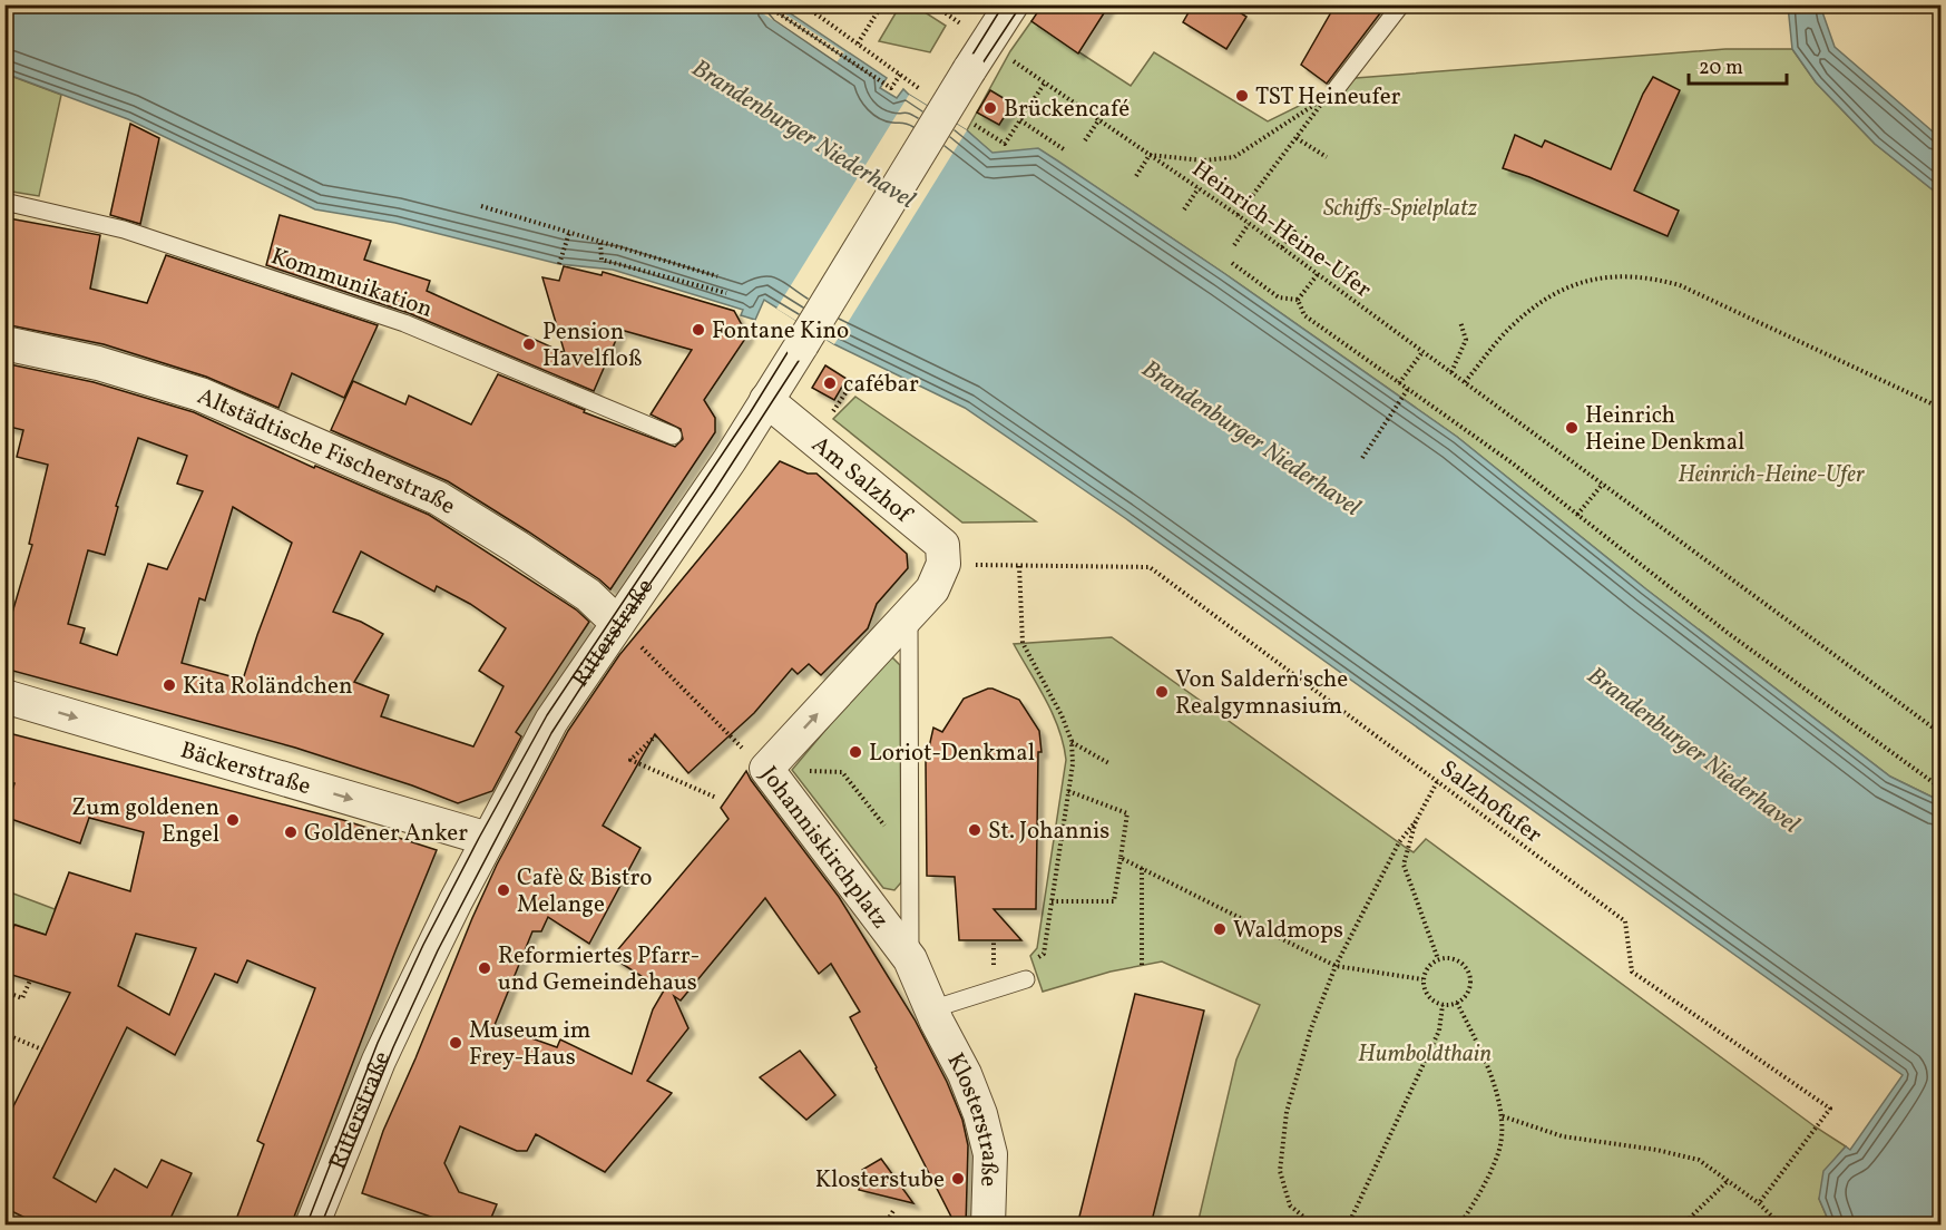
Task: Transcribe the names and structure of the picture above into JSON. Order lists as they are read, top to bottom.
{
  "streets": {
    "street": [
      "Altstädtische Fischerstraße",
      "Am Salzhof",
      "Ritterstraße",
      "Bäckerstraße",
      "Johanniskirchplatz",
      "Klosterstraße"
    ],
    "lane": ["Kommunikation"],
    "path": ["Heinrich-Heine-Ufer", "Salzhofufer"]
  },
  "crossings": [
    ["Heinrich-Heine-Ufer", "Ritterstraße"],
    ["Altstädtische Fischerstraße", "Ritterstraße"],
    ["Am Salzhof", "Ritterstraße"],
    ["Am Salzhof", "Salzhofufer"],
    ["Am Salzhof", "Johanniskirchplatz"],
    ["Ritterstraße", "Bäckerstraße"],
    ["Salzhofufer", "Johanniskirchplatz"],
    ["Johanniskirchplatz", "Klosterstraße"]
  ],
  "one_way": ["Bäckerstraße", "Johanniskirchplatz"],
  "water": ["Brandenburger Niederhavel"],
  "parks": ["Schiffs-Spielplatz", "Heinrich-Heine-Ufer", "Humboldthain"],
  "places": [
    "TST Heineufer",
    "Brückencafé",
    "Fontane Kino",
    "Pension Havelfloß",
    "cafébar",
    "Heinrich Heine Denkmal",
    "Kita Roländchen",
    "Von Saldern'sche Realgymnasium",
    "Loriot-Denkmal",
    "Zum goldenen Engel",
    "St. Johannis",
    "Goldener Anker",
    "Cafè & Bistro Melange",
    "Waldmops",
    "Reformiertes Pfarr- und Gemeindehaus",
    "Museum im Frey-Haus",
    "Klosterstube"
  ],
  "scale_bar": "20 m"
}
